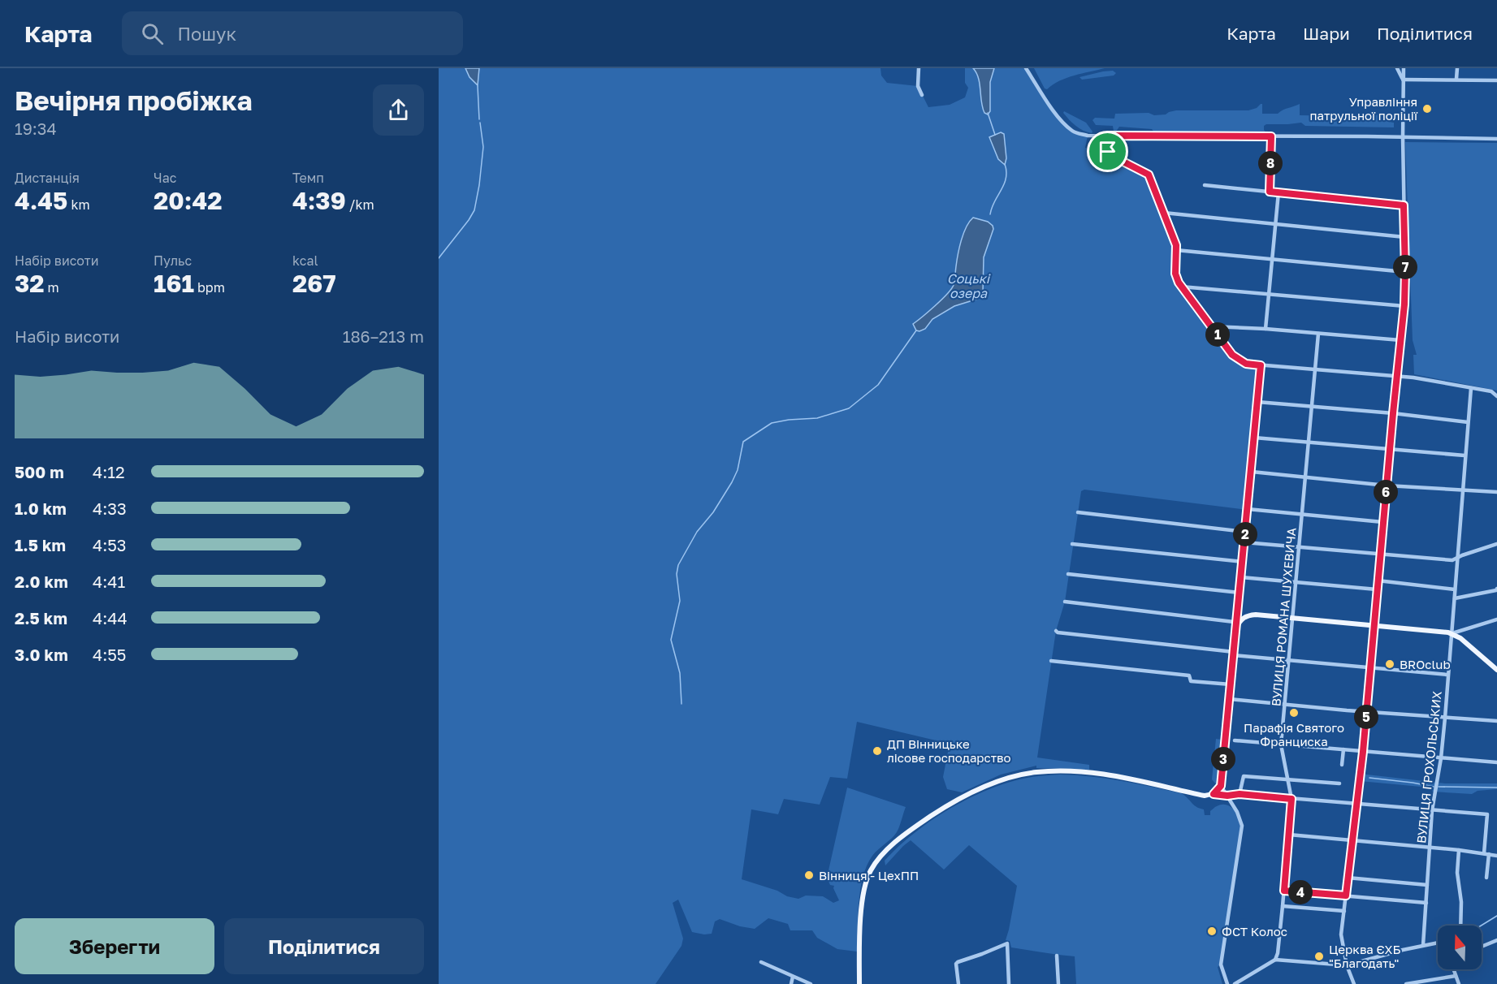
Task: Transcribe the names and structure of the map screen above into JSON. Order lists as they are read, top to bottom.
{
  "streets": {
    "street": ["ВУЛИЦЯ РОМАНА ШУХЕВИЧА", "ВУЛИЦЯ ҐРОХОЛЬСЬКИХ"]
  },
  "water": ["Соцькі озера"],
  "places": [
    "Управління патрульної поліції",
    "BROclub",
    "Парафія Святого Франциска",
    "ДП Вінницьке лісове господарство",
    "Вінниця - ЦехПП",
    "ФСТ Колос",
    "Церква ЄХБ \"Благодать\""
  ],
  "north": "top",
  "page": {
    "header": "Карта",
    "search": "Пошук",
    "nav": ["Карта", "Шари", "Поділитися"],
    "heading": ["Вечірня пробіжка", "19:34"],
    "stats": [
      ["Дистанція", "4.45 km"],
      ["Час", "20:42"],
      ["Темп", "4:39 /km"],
      ["Набір висоти", "32 m"],
      ["Пульс", "161 bpm"],
      ["kcal", "267"]
    ],
    "pins": [
      "8",
      "7",
      "1",
      "6",
      "2",
      "5",
      "3",
      "4"
    ],
    "chart": ["Набір висоти", "186–213 m"],
    "list": [
      {
        "name": "500 m",
        "note": "4:12"
      },
      {
        "name": "1.0 km",
        "note": "4:33"
      },
      {
        "name": "1.5 km",
        "note": "4:53"
      },
      {
        "name": "2.0 km",
        "note": "4:41"
      },
      {
        "name": "2.5 km",
        "note": "4:44"
      },
      {
        "name": "3.0 km",
        "note": "4:55"
      }
    ],
    "buttons": ["Зберегти", "Поділитися"]
  }
}
